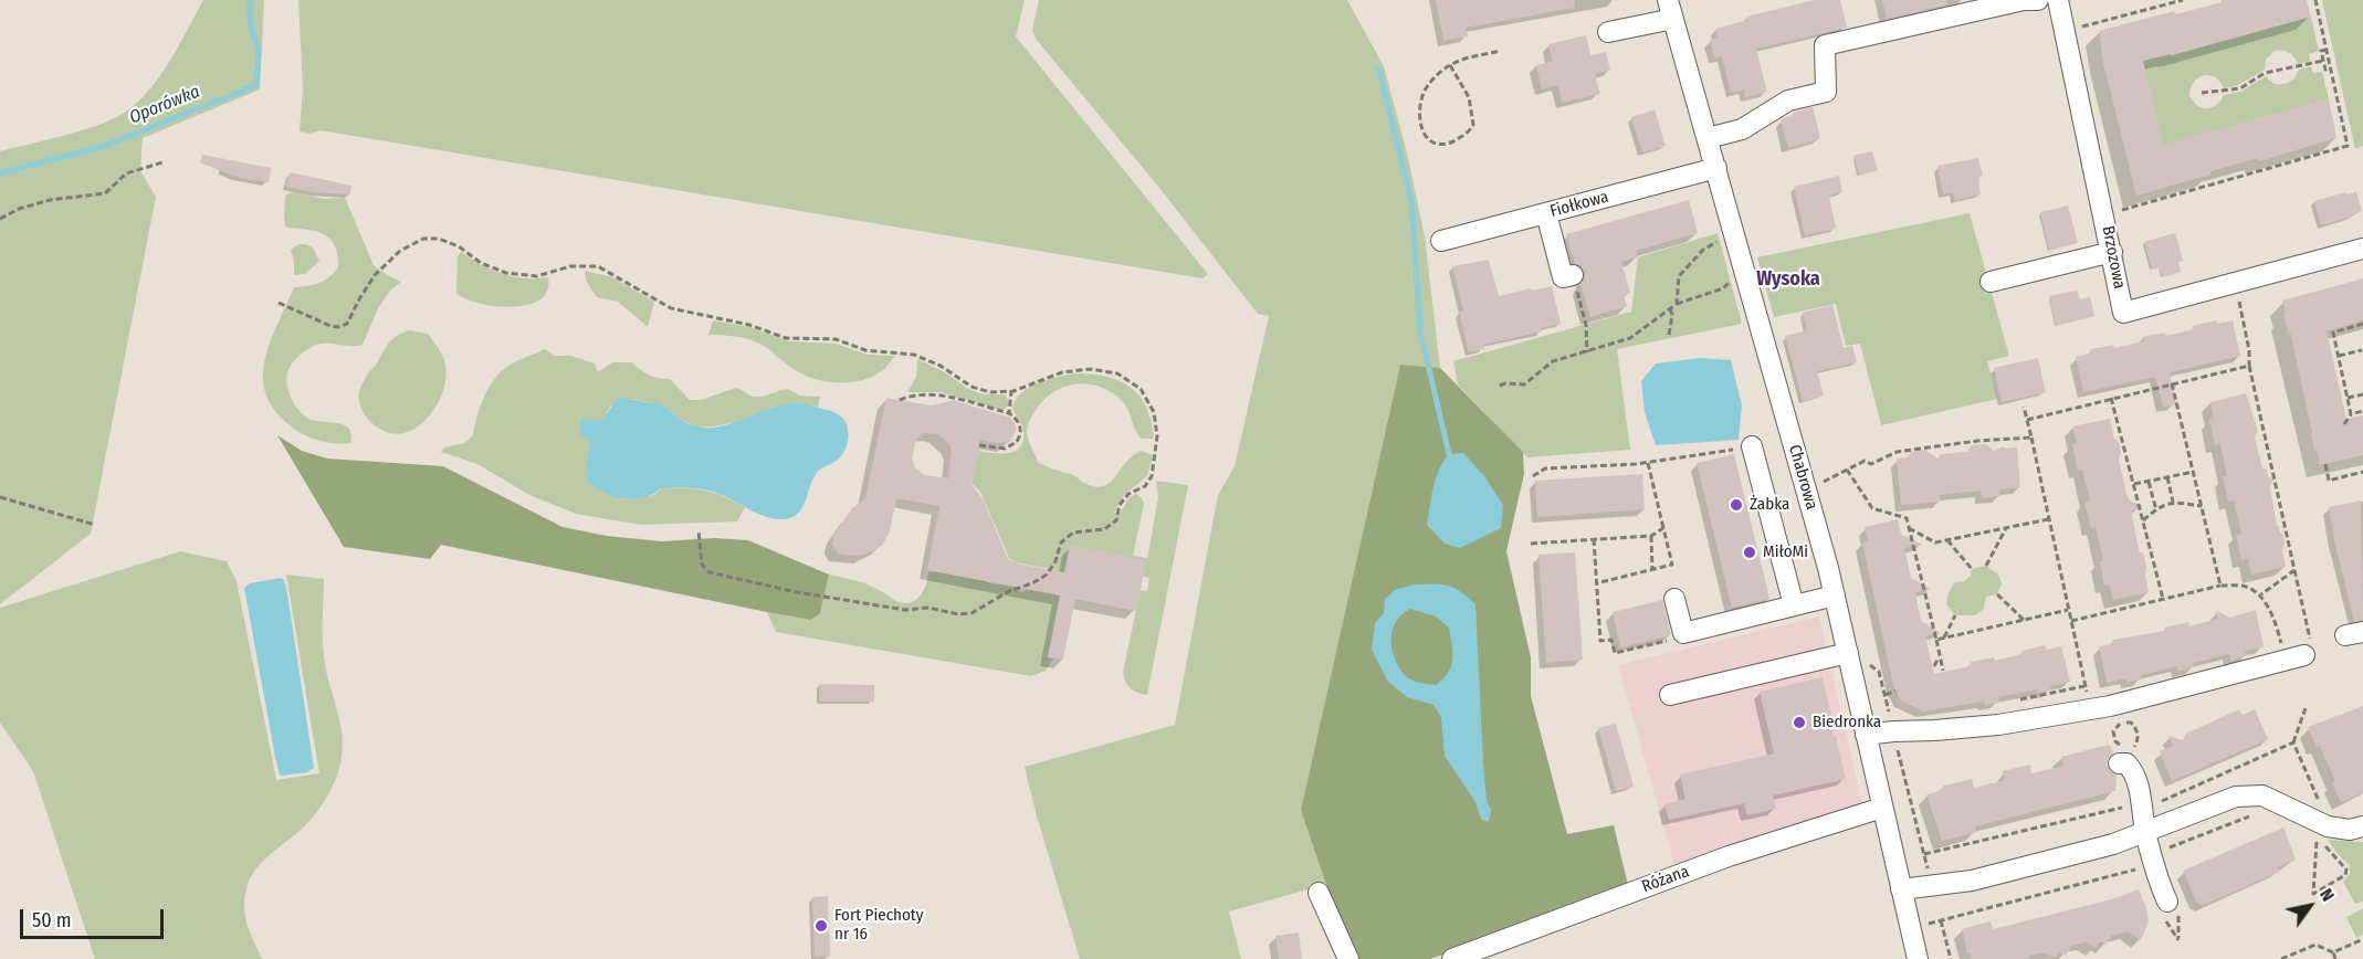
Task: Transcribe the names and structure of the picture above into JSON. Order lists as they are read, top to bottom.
{
  "streets": {
    "street": [
      "Fiołkowa",
      "Brzozowa",
      "Chabrowa",
      "Różana"
    ]
  },
  "crossings": [
    ["Fiołkowa", "Chabrowa"],
    ["Chabrowa", "Różana"]
  ],
  "districts": ["Wysoka"],
  "water": ["Oporówka"],
  "places": [
    "Żabka",
    "MiłoMi",
    "Biedronka",
    "Fort Piechoty nr 16"
  ],
  "scale_bar": "50 m",
  "north": "top right"
}
